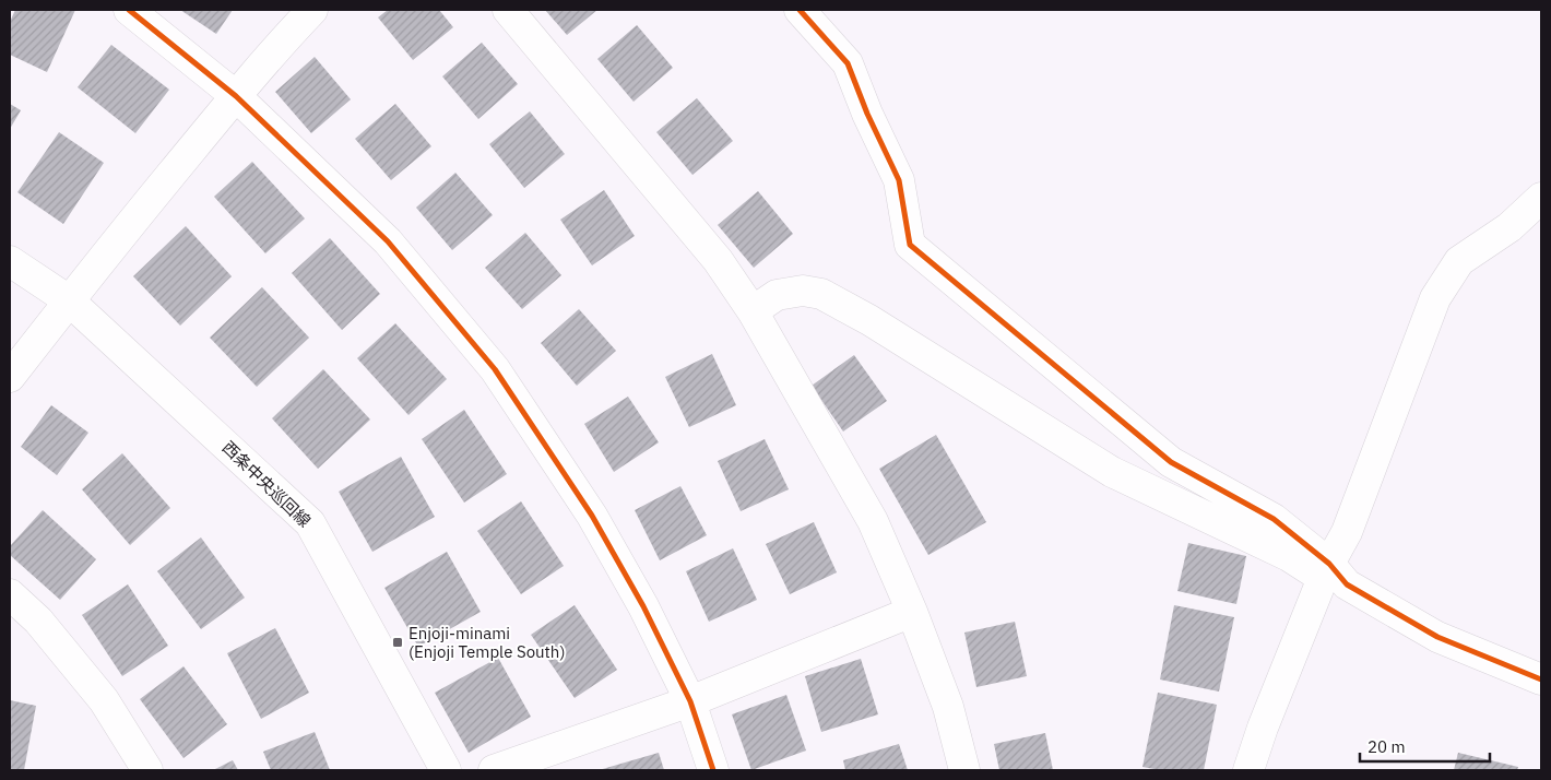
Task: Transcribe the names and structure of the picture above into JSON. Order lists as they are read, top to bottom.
{
  "streets": {
    "street": ["西条中央巡回線"]
  },
  "places": {
    "transit": ["Enjoji-minami (Enjoji Temple South)"]
  },
  "scale_bar": "20 m"
}
